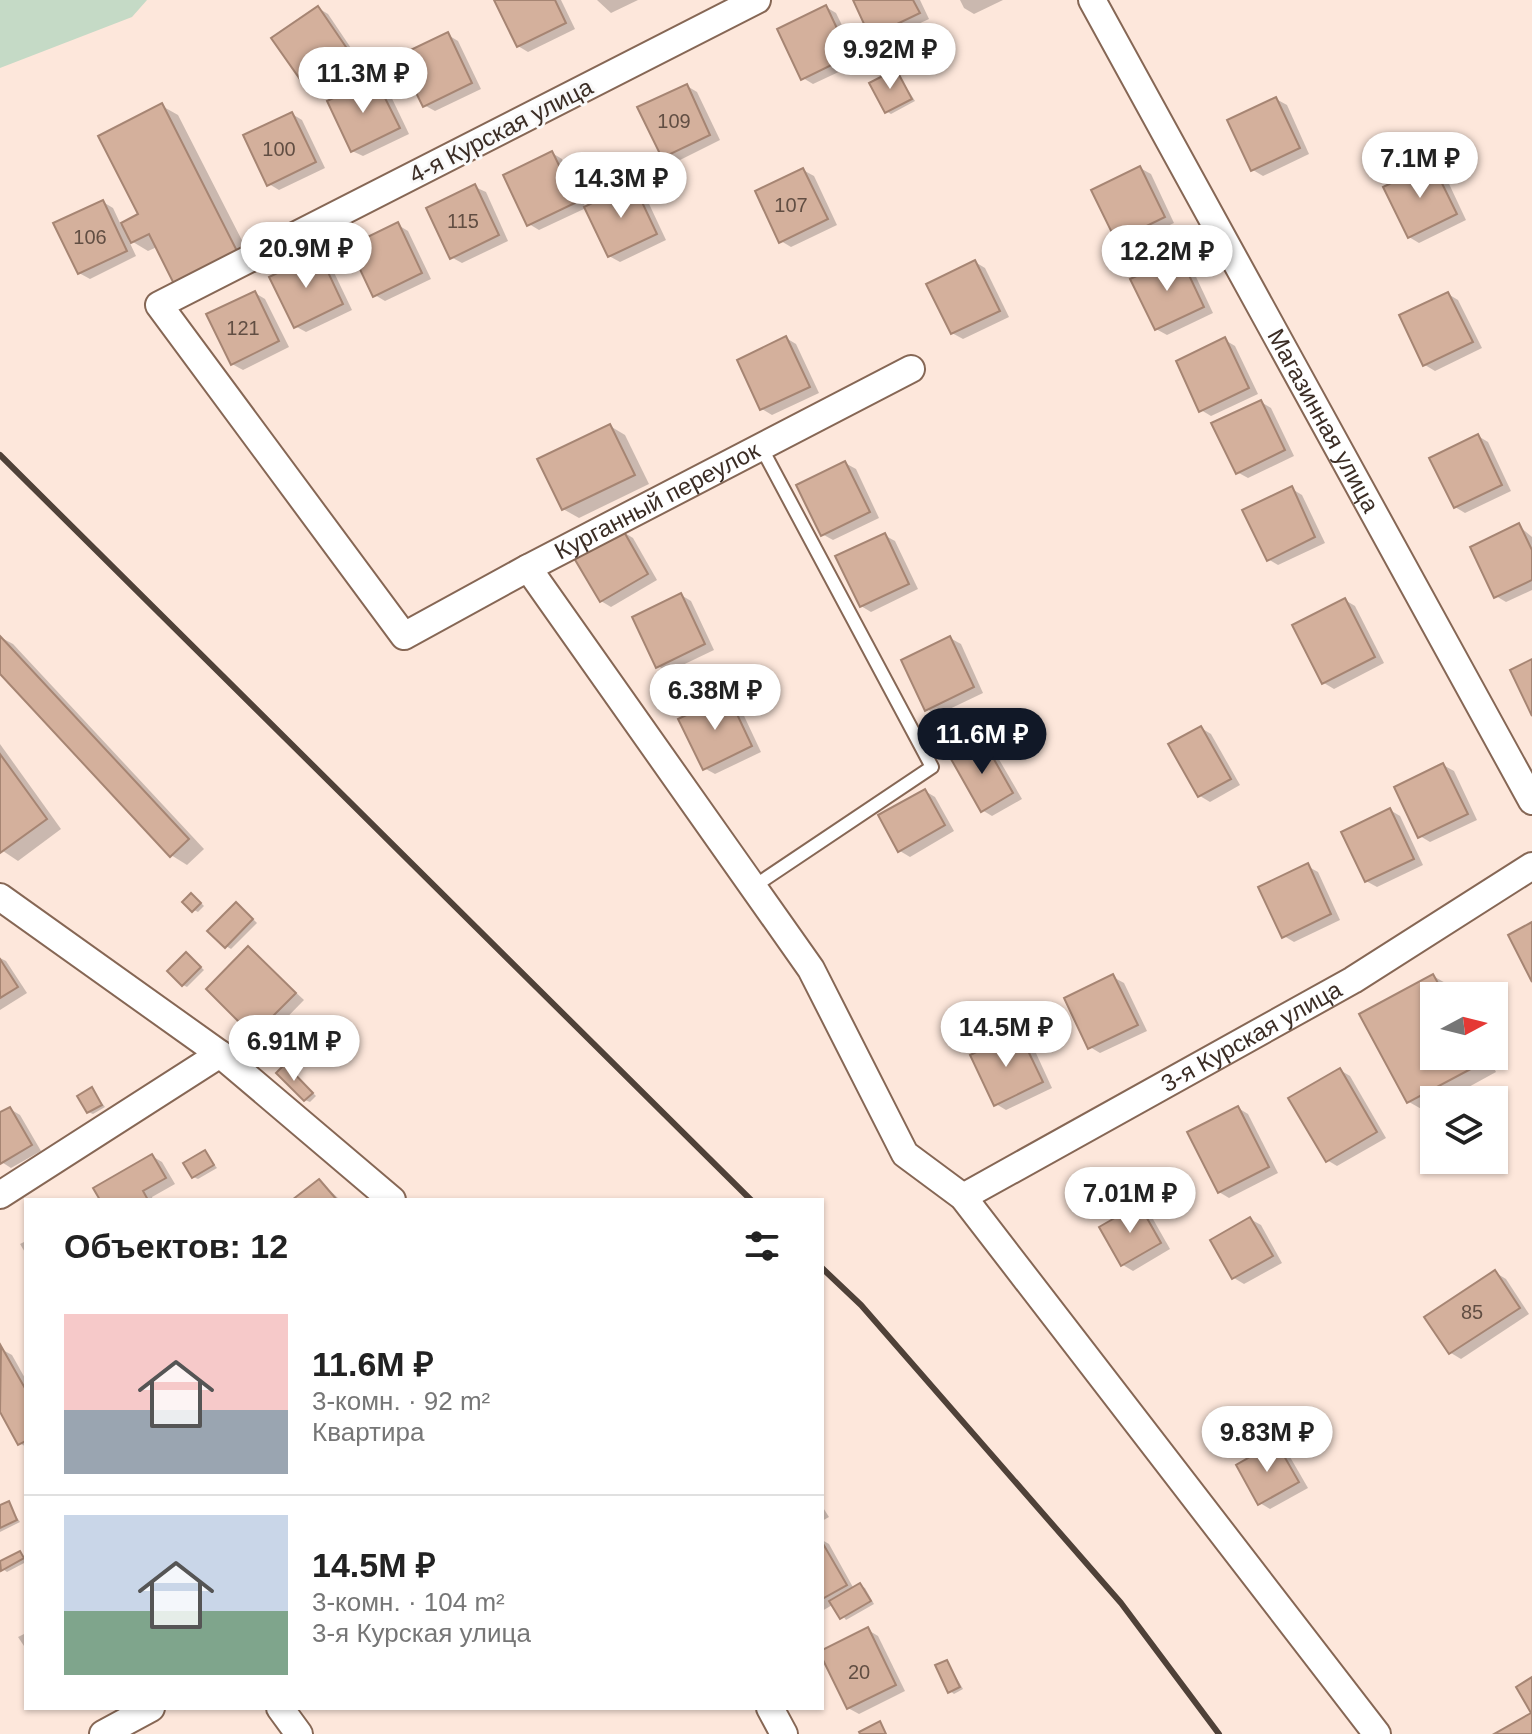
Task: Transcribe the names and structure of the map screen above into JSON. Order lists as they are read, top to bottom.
{
  "streets": {
    "street": [
      "4-я Курская улица",
      "Магазинная улица",
      "Курганный переулок",
      "3-я Курская улица"
    ]
  },
  "crossings": [
    ["4-я Курская улица", "Курганный переулок"]
  ],
  "house_numbers": [
    "109",
    "100",
    "107",
    "115",
    "106",
    "121",
    "85",
    "20"
  ],
  "north": "right",
  "page": {
    "price": [
      "9.92M ₽",
      "11.3M ₽",
      "7.1M ₽",
      "14.3M ₽",
      "20.9M ₽",
      "12.2M ₽",
      "6.38M ₽",
      "11.6M ₽",
      "14.5M ₽",
      "6.91M ₽",
      "7.01M ₽",
      "9.83M ₽"
    ],
    "heading": "Объектов: 12",
    "list": [
      {
        "name": "11.6M ₽",
        "note": "3-комн. · 92 m² · Квартира"
      },
      {
        "name": "14.5M ₽",
        "note": "3-комн. · 104 m² · 3-я Курская улица"
      }
    ]
  }
}
